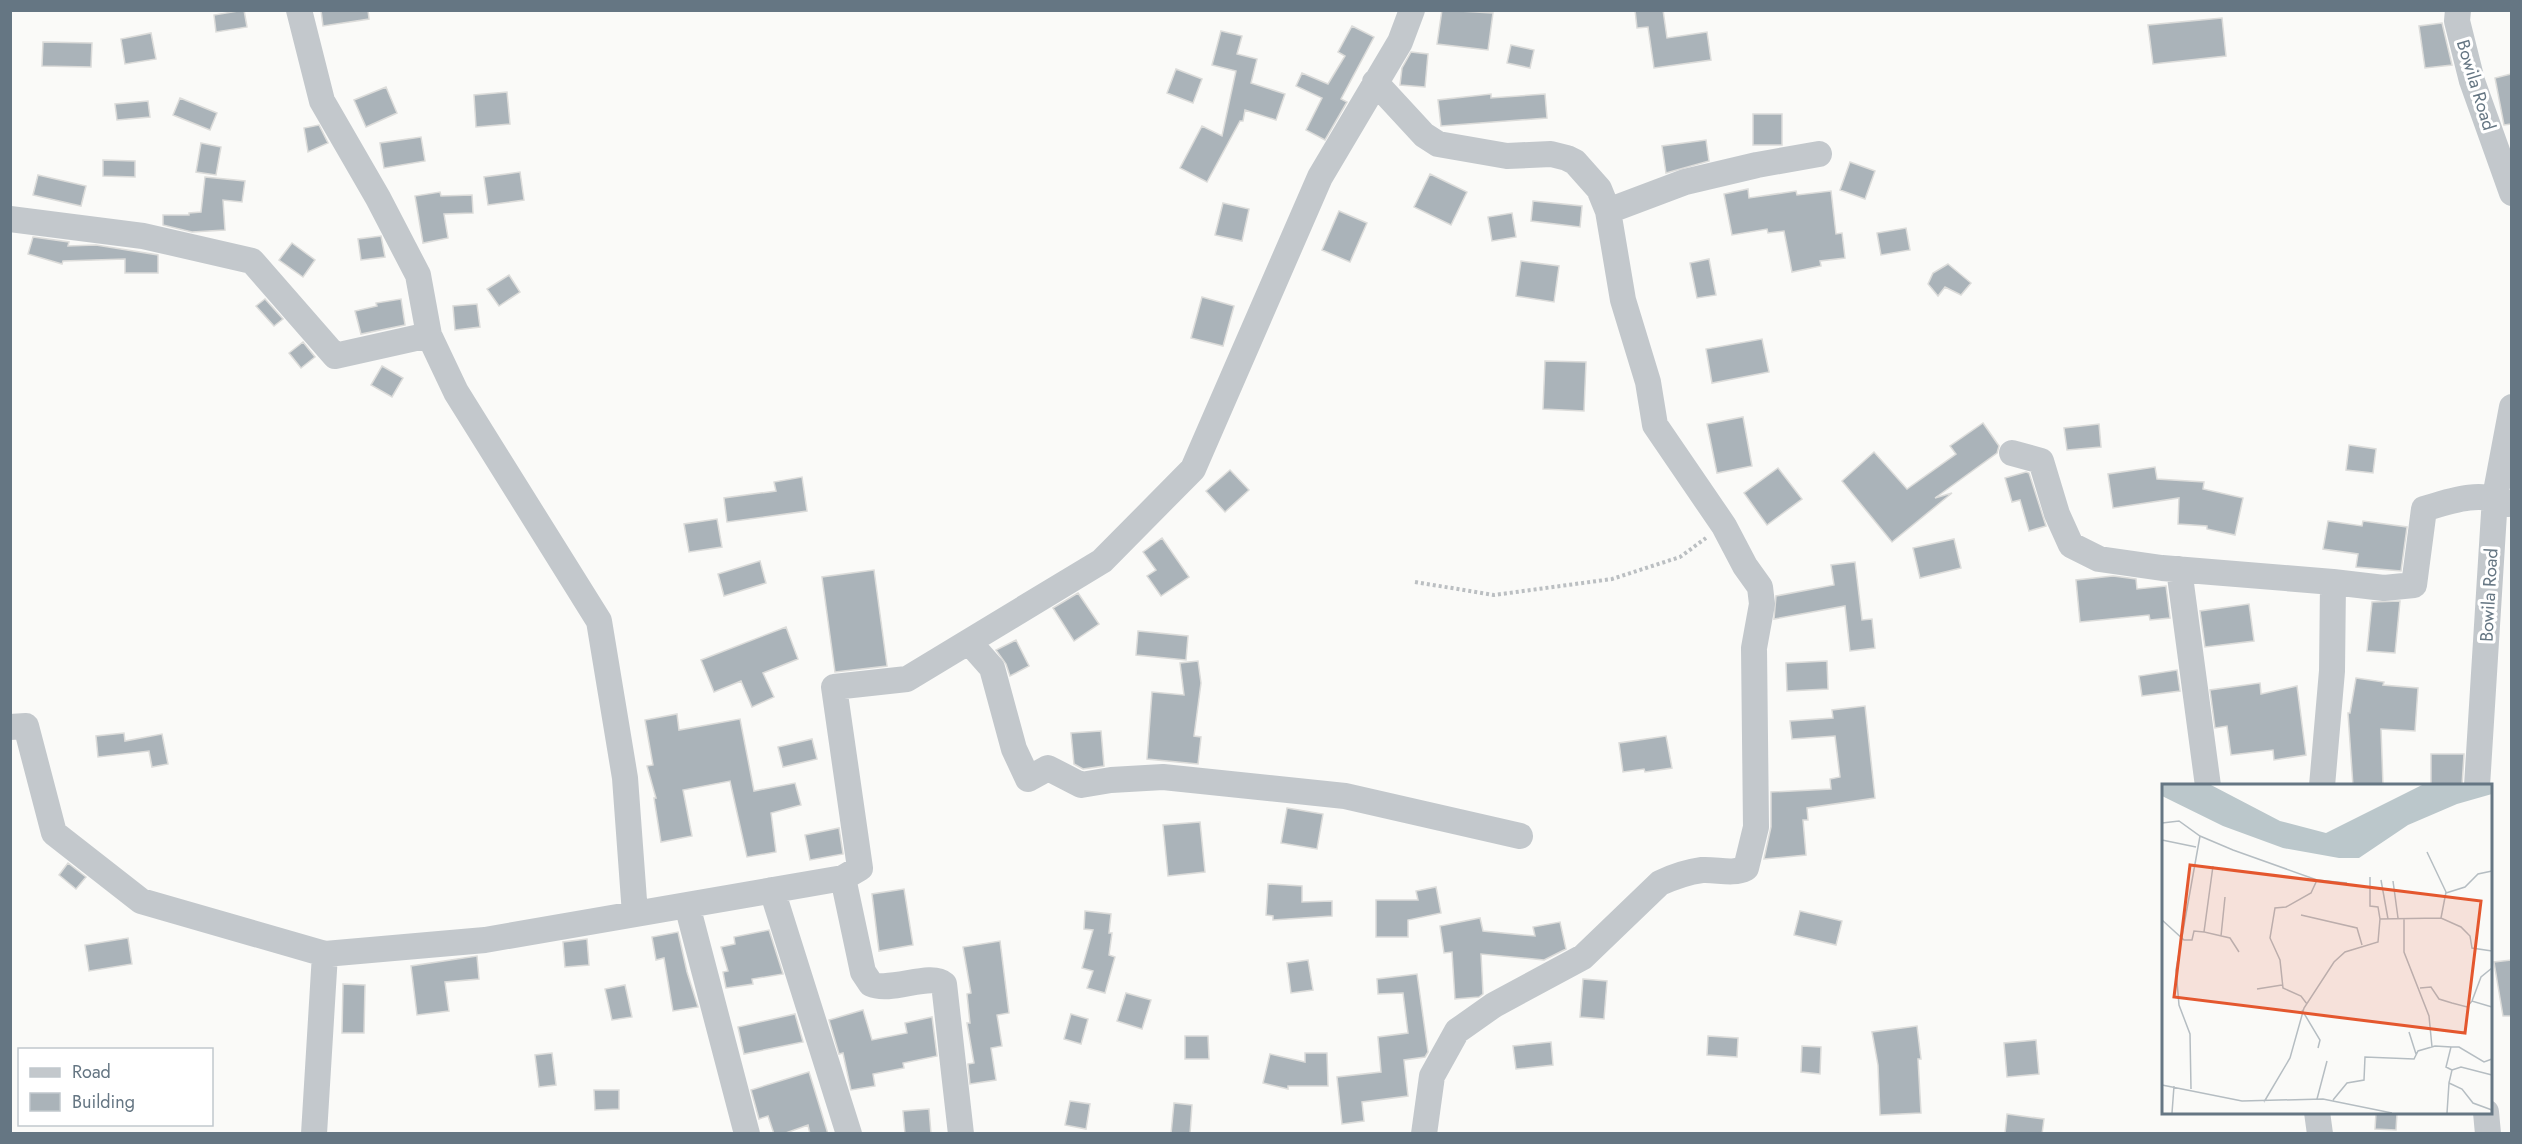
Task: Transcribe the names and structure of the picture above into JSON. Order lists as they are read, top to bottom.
{
  "streets": {
    "street": ["Bowila Road"]
  },
  "legend": ["Road", "Building"]
}
